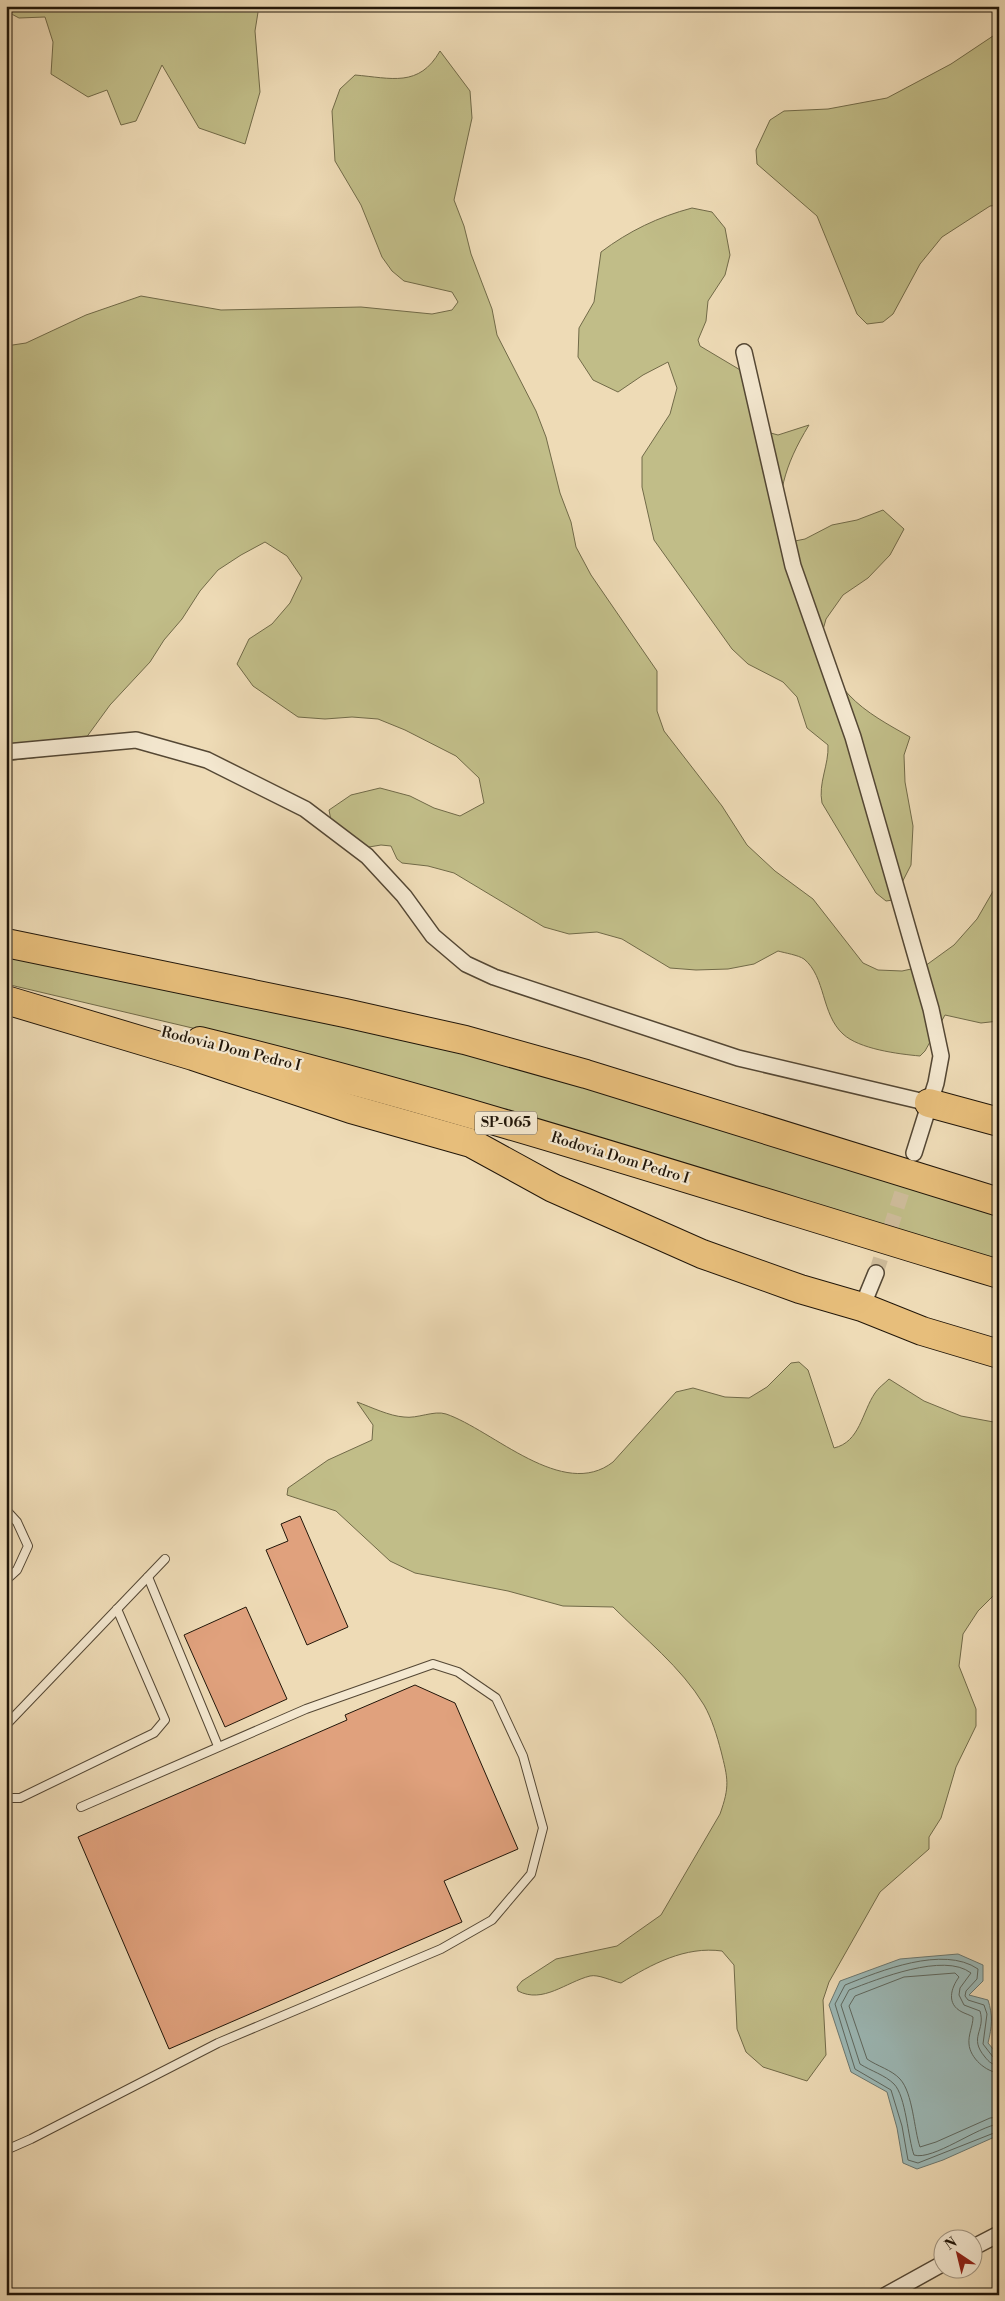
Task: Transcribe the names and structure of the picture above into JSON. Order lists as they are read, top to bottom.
{
  "streets": {
    "highway": ["Rodovia Dom Pedro I", "SP-065"]
  },
  "north": "top left"
}
